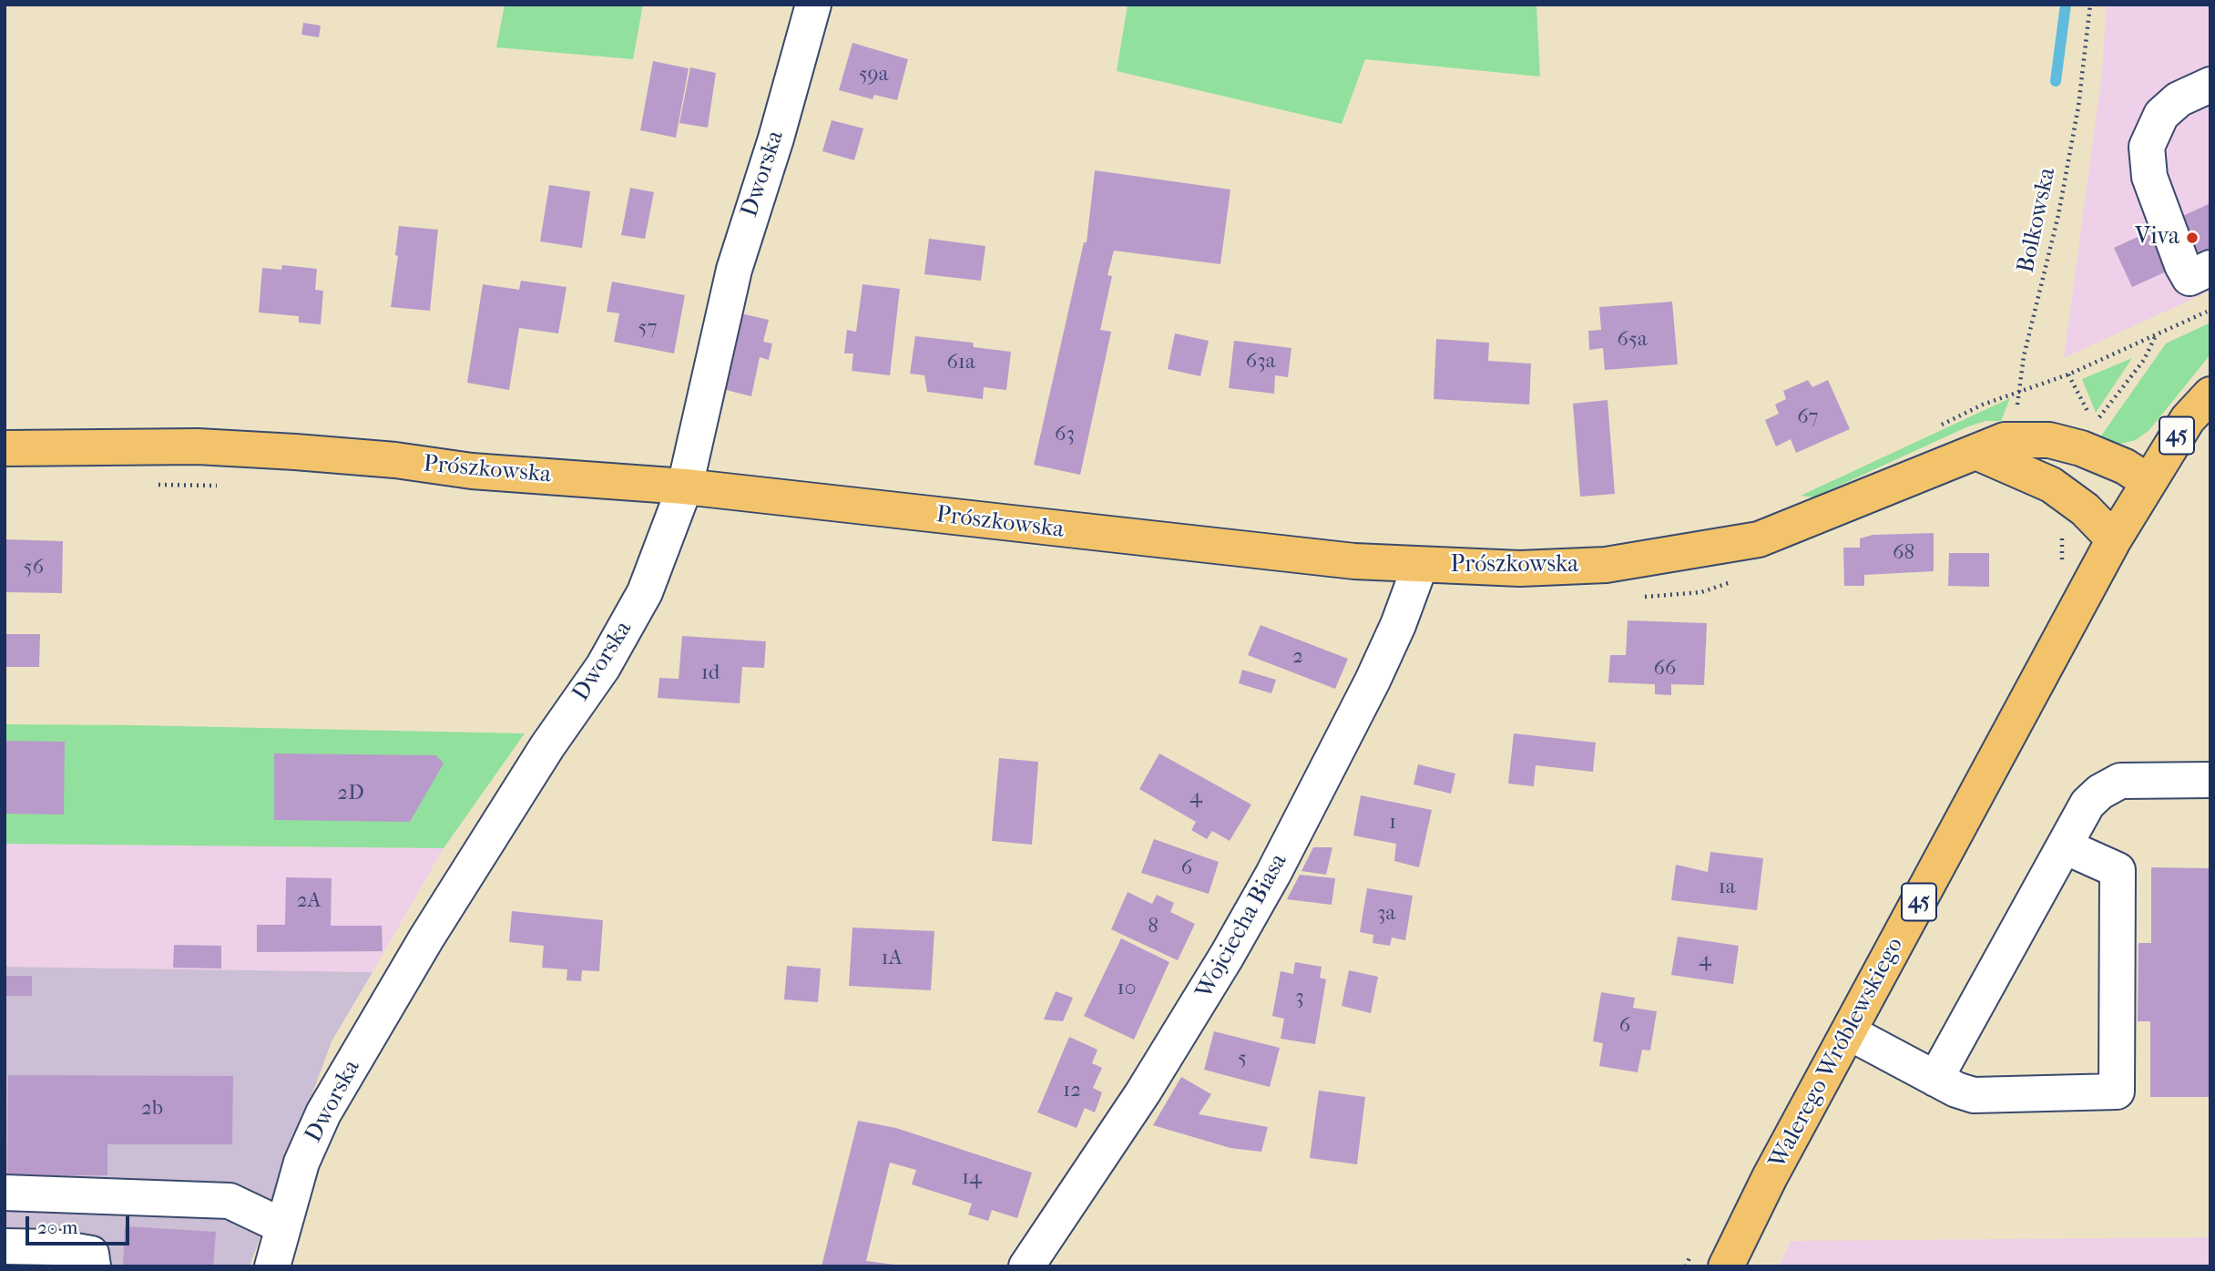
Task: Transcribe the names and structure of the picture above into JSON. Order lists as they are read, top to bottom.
{
  "streets": {
    "main road": ["45", "Prószkowska", "Walerego Wróblewskiego"],
    "street": ["Dworska", "Wojciecha Biasa"],
    "path": ["Bolkowska"]
  },
  "crossings": [
    ["Dworska", "Prószkowska"],
    ["Bolkowska", "Prószkowska"],
    ["45", "Prószkowska"],
    ["45", "Walerego Wróblewskiego"],
    ["Prószkowska", "Wojciecha Biasa"]
  ],
  "places": ["Viva"],
  "house_numbers": [
    "59a",
    "57",
    "65a",
    "63a",
    "61a",
    "67",
    "63",
    "68",
    "56",
    "2",
    "66",
    "1d",
    "2D",
    "4",
    "1",
    "6",
    "1a",
    "2A",
    "3a",
    "8",
    "1A",
    "4",
    "10",
    "3",
    "6",
    "5",
    "12",
    "2b",
    "14"
  ],
  "scale_bar": "20 m"
}
